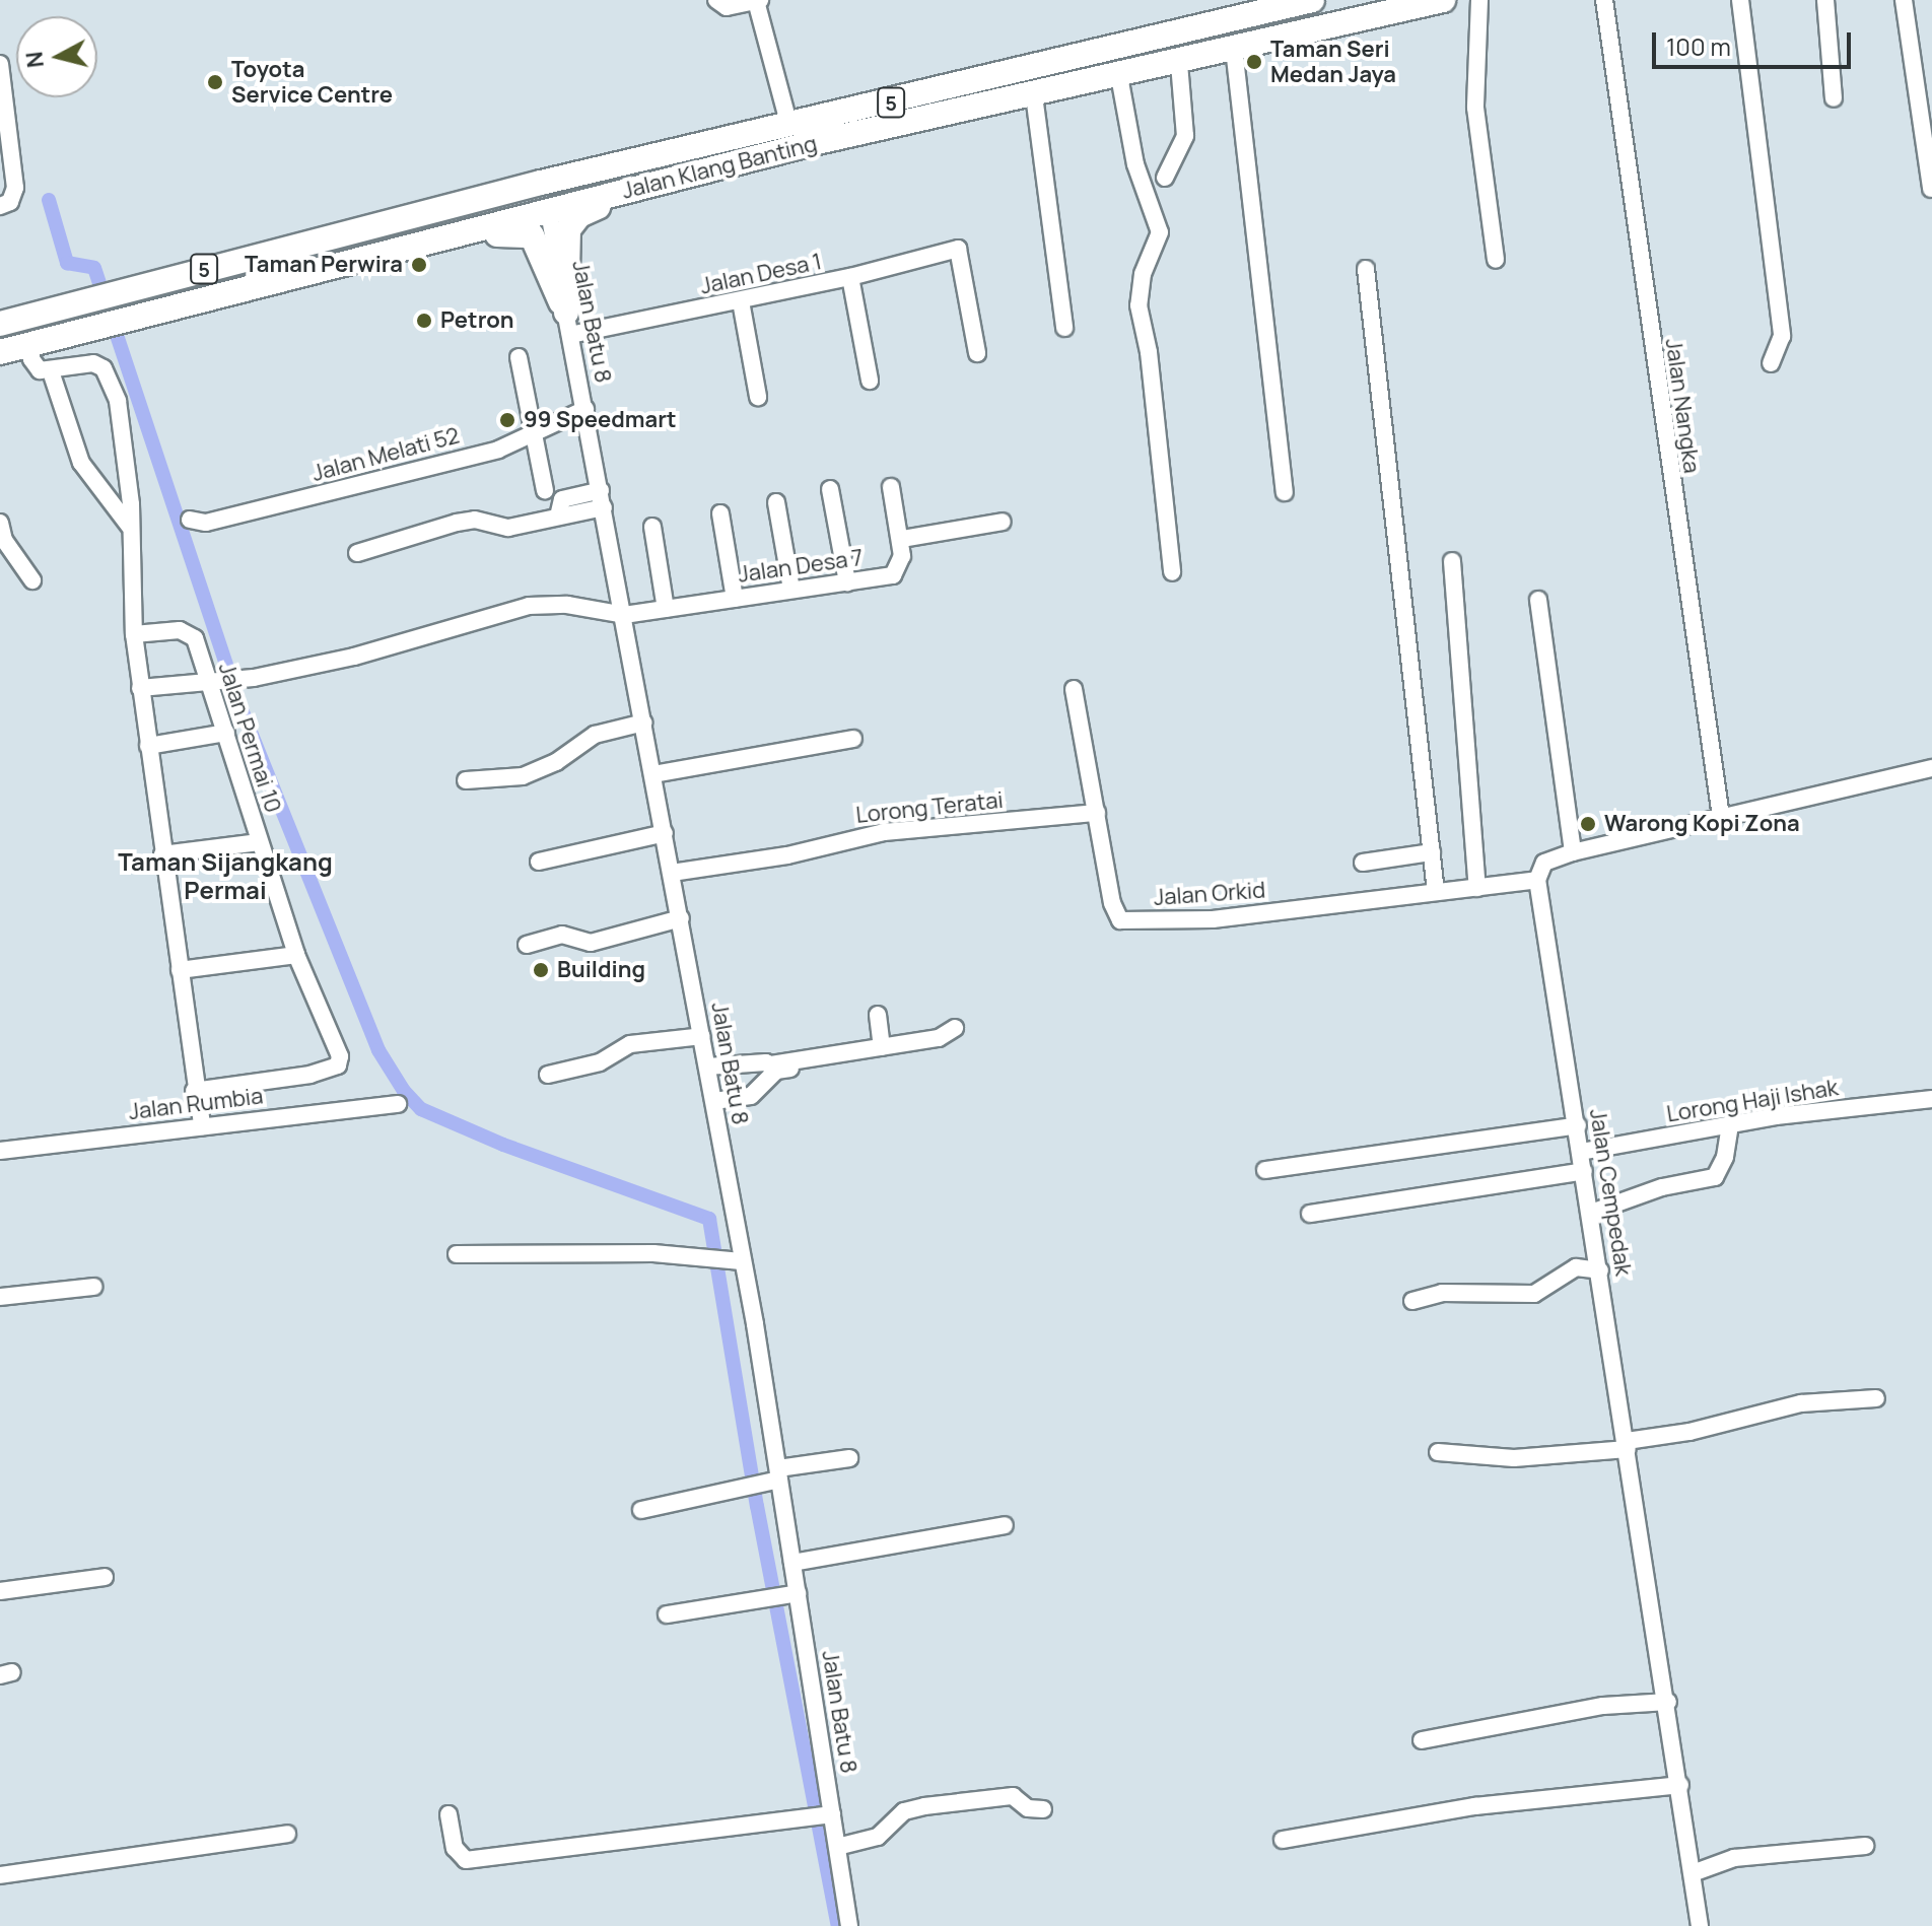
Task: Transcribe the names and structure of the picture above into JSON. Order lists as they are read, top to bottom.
{
  "streets": {
    "highway": ["5", "Jalan Klang Banting"],
    "street": [
      "Jalan Desa 1",
      "Jalan Batu 8",
      "Jalan Nangka",
      "Jalan Melati 52",
      "Jalan Desa 7",
      "Jalan Permai 10",
      "Lorong Teratai",
      "Jalan Orkid",
      "Lorong Haji Ishak",
      "Jalan Rumbia",
      "Jalan Cempedak"
    ]
  },
  "crossings": [
    ["Jalan Klang Banting", "Jalan Batu 8"],
    ["Jalan Desa 1", "Jalan Batu 8"],
    ["Jalan Batu 8", "Jalan Melati 52"],
    ["Jalan Batu 8", "Jalan Desa 7"],
    ["Jalan Batu 8", "Lorong Teratai"],
    ["Jalan Desa 7", "Jalan Permai 10"],
    ["Lorong Teratai", "Jalan Orkid"],
    ["Jalan Orkid", "Jalan Cempedak"],
    ["Lorong Haji Ishak", "Jalan Cempedak"]
  ],
  "districts": ["Taman Sijangkang Permai"],
  "places": [
    "Taman Seri Medan Jaya",
    "Toyota Service Centre",
    "Taman Perwira",
    "Petron",
    "99 Speedmart",
    "Warong Kopi Zona",
    "Building"
  ],
  "scale_bar": "100 m",
  "north": "left"
}
